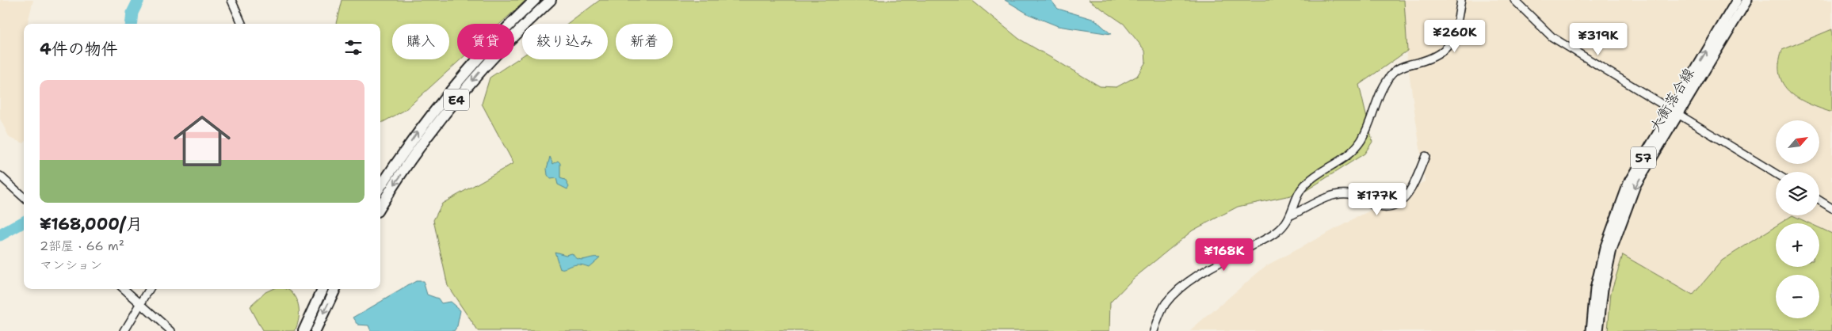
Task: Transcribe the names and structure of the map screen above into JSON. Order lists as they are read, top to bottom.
{
  "streets": {
    "highway": ["E4"],
    "main road": ["大衡落合線", "57"]
  },
  "north": "top right",
  "page": {
    "price": [
      "¥260K",
      "¥319K",
      "¥177K",
      "¥168K"
    ],
    "chip": [
      "購入",
      "賃貸",
      "絞り込み",
      "新着"
    ],
    "heading": "4件の物件",
    "list": [
      {
        "name": "¥168,000/月",
        "note": "2部屋 · 66 m² · マンション"
      }
    ],
    "map_buttons": ["+", "−"]
  }
}
